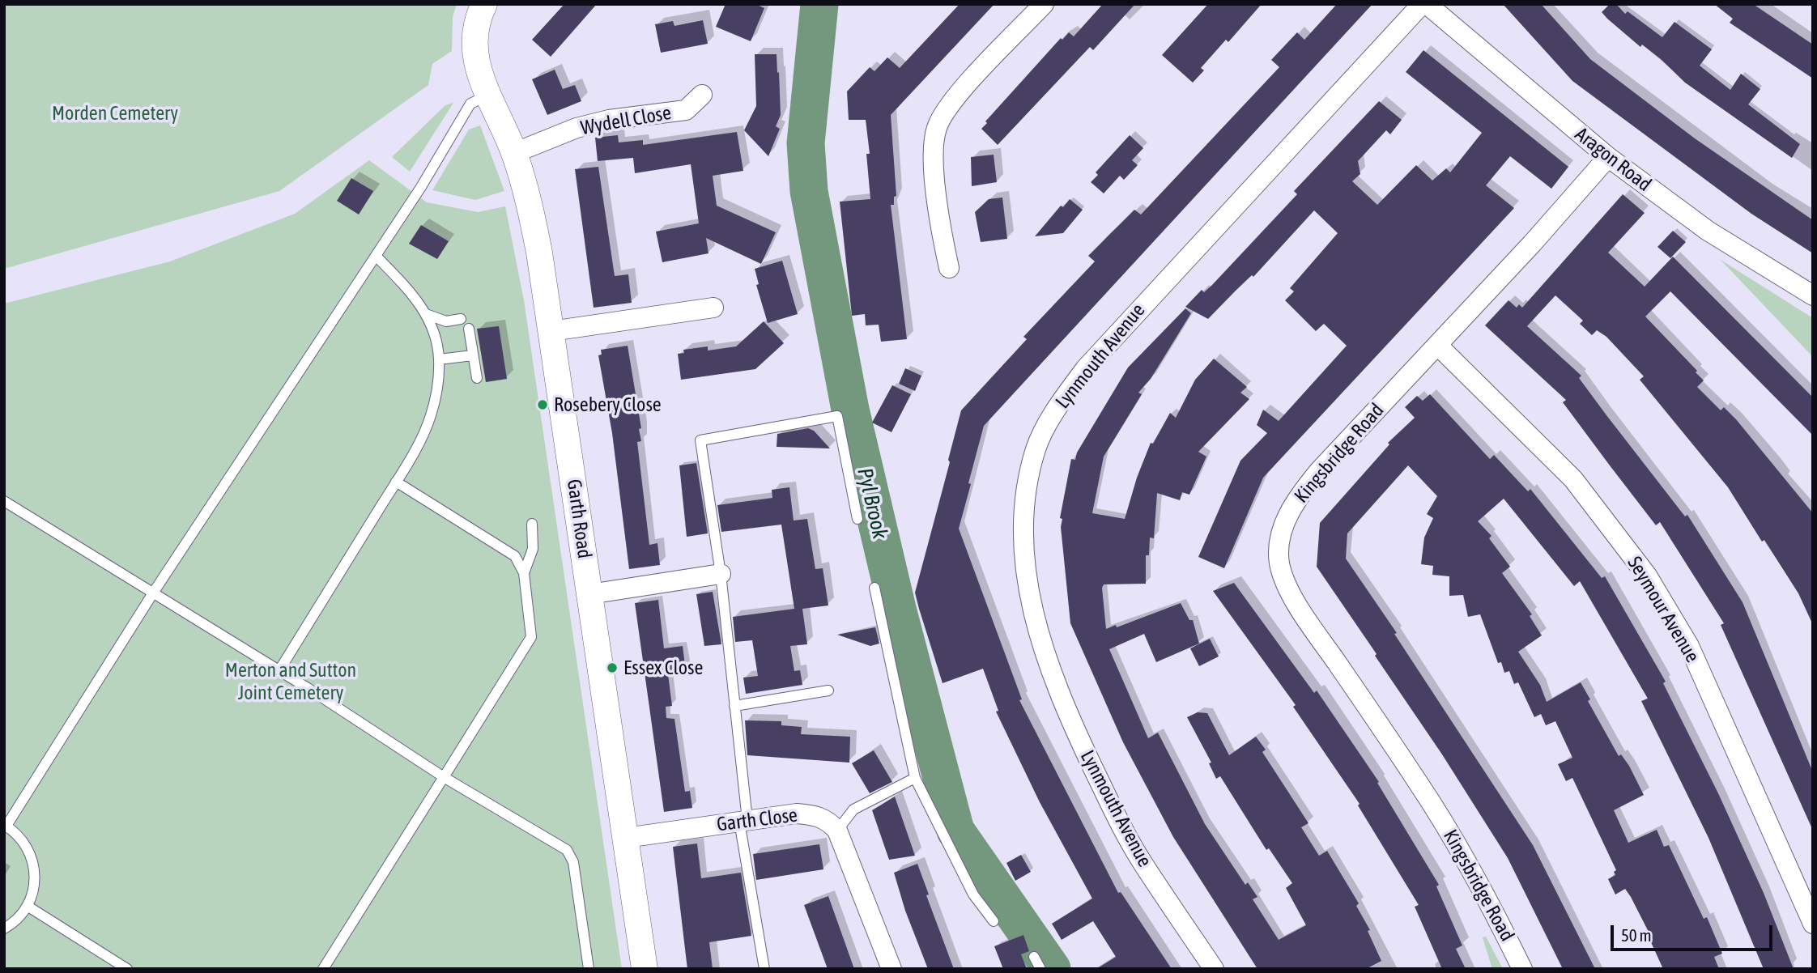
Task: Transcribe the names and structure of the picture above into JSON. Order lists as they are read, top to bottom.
{
  "streets": {
    "street": [
      "Wydell Close",
      "Aragon Road",
      "Lynmouth Avenue",
      "Kingsbridge Road",
      "Garth Road",
      "Seymour Avenue",
      "Garth Close"
    ]
  },
  "crossings": [
    ["Wydell Close", "Garth Road"],
    ["Aragon Road", "Kingsbridge Road"],
    ["Kingsbridge Road", "Seymour Avenue"],
    ["Garth Road", "Garth Close"]
  ],
  "water": ["Pyl Brook"],
  "parks": ["Morden Cemetery", "Merton and Sutton Joint Cemetery"],
  "places": ["Rosebery Close", "Essex Close"],
  "scale_bar": "50 m"
}
